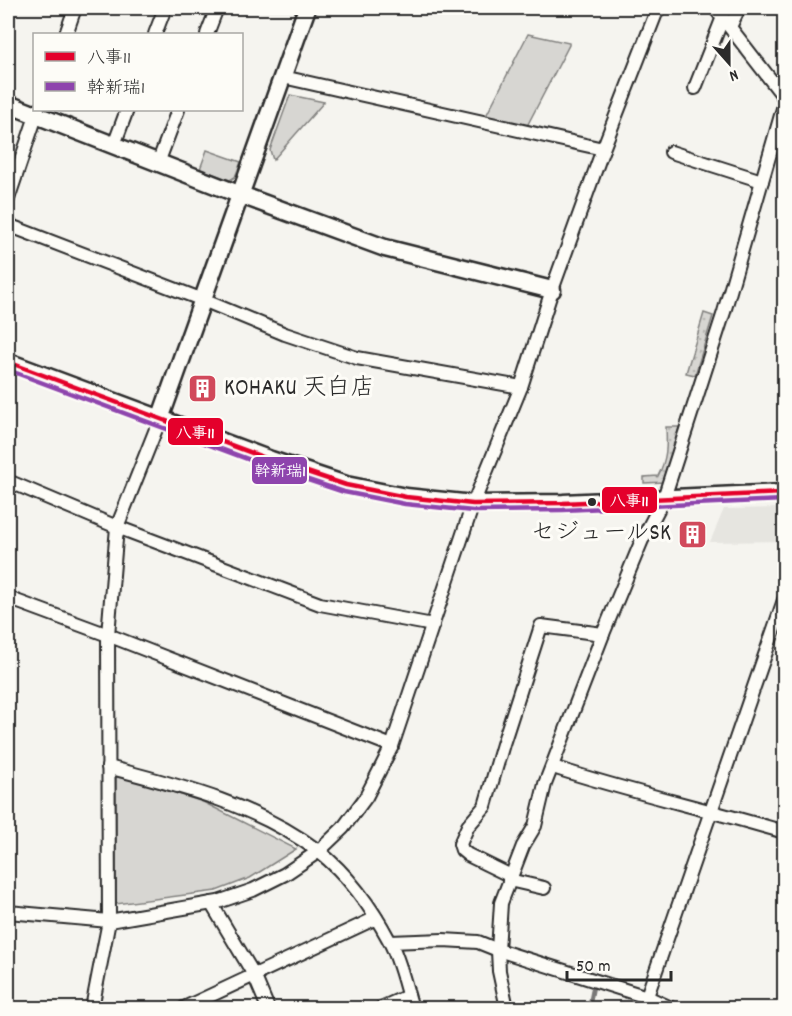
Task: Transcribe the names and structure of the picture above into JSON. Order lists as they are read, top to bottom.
{
  "places": {
    "building": ["KOHAKU 天白店", "セジュールSK"]
  },
  "lines": ["transit line 八事11", "transit line 幹新瑞1"],
  "legend": ["八事11", "幹新瑞1"],
  "scale_bar": "50 m",
  "north": "bottom"
}
